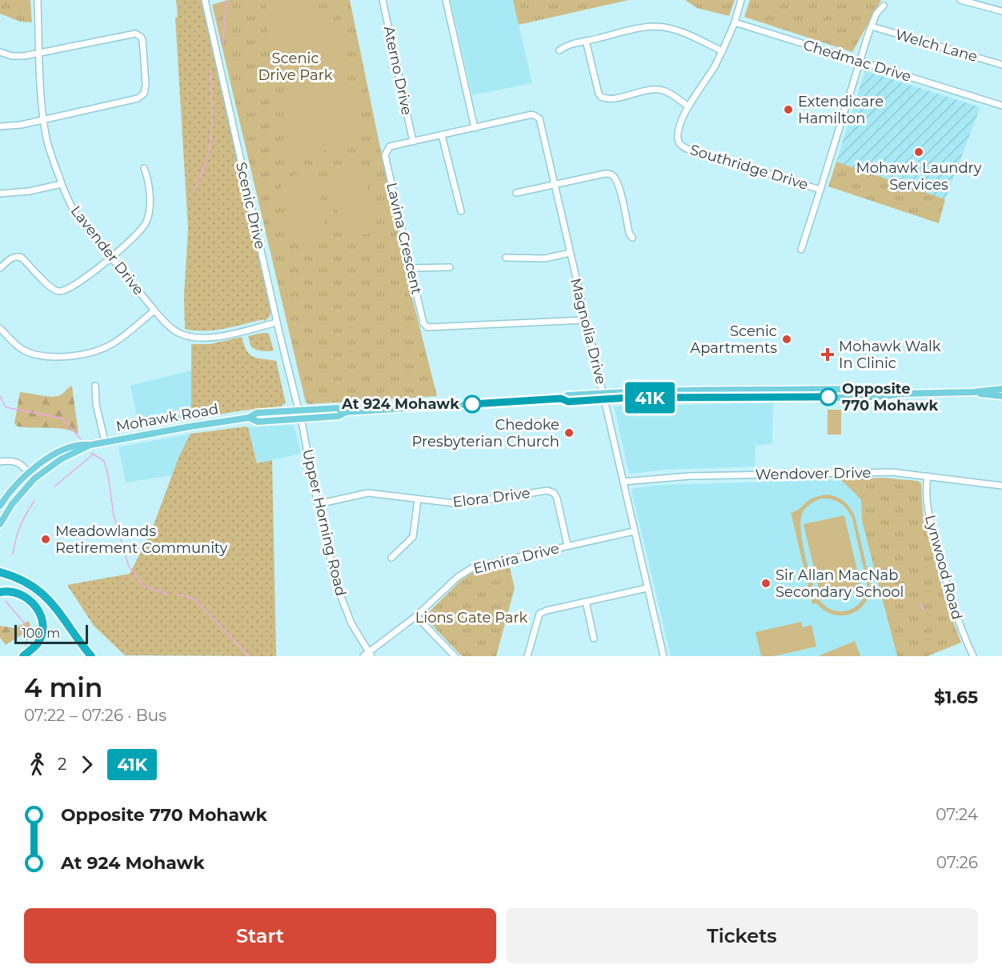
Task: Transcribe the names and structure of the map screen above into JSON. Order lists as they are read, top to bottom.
{
  "streets": {
    "main road": ["Mohawk Road"],
    "street": [
      "Welch Lane",
      "Chedmac Drive",
      "Aterno Drive",
      "Southridge Drive",
      "Scenic Drive",
      "Lavina Crescent",
      "Lavender Drive",
      "Magnolia Drive",
      "Wendover Drive",
      "Elora Drive",
      "Upper Horning Road",
      "Elmira Drive",
      "Lynwood Road"
    ]
  },
  "crossings": [
    ["Welch Lane", "Southridge Drive"],
    ["Chedmac Drive", "Southridge Drive"],
    ["Aterno Drive", "Lavina Crescent"],
    ["Scenic Drive", "Lavender Drive"],
    ["Scenic Drive", "Mohawk Road"],
    ["Scenic Drive", "Upper Horning Road"],
    ["Lavina Crescent", "Magnolia Drive"],
    ["Magnolia Drive", "Wendover Drive"],
    ["Magnolia Drive", "Elmira Drive"],
    ["Mohawk Road", "Upper Horning Road"],
    ["Wendover Drive", "Lynwood Road"],
    ["Elora Drive", "Upper Horning Road"],
    ["Elora Drive", "Elmira Drive"],
    ["Upper Horning Road", "Elmira Drive"]
  ],
  "parks": ["Scenic Drive Park", "Lions Gate Park"],
  "places": {
    "other": [
      "Extendicare Hamilton",
      "Mohawk Laundry Services",
      "Scenic Apartments",
      "Opposite 770 Mohawk",
      "At 924 Mohawk",
      "Chedoke Presbyterian Church",
      "Meadowlands Retirement Community",
      "Sir Allan MacNab Secondary School"
    ],
    "health": ["Mohawk Walk In Clinic"]
  },
  "lines": ["bus line 41K"],
  "scale_bar": "100 m",
  "page": {
    "on_map": "41K",
    "scale": "100 m",
    "heading": ["4 min", "07:22 – 07:26 · Bus", "$1.65"],
    "legs": ["2", "41K"],
    "list": [
      {
        "name": "Opposite 770 Mohawk",
        "value": "07:24"
      },
      {
        "name": "At 924 Mohawk",
        "value": "07:26"
      }
    ],
    "buttons": ["Start", "Tickets"]
  }
}
